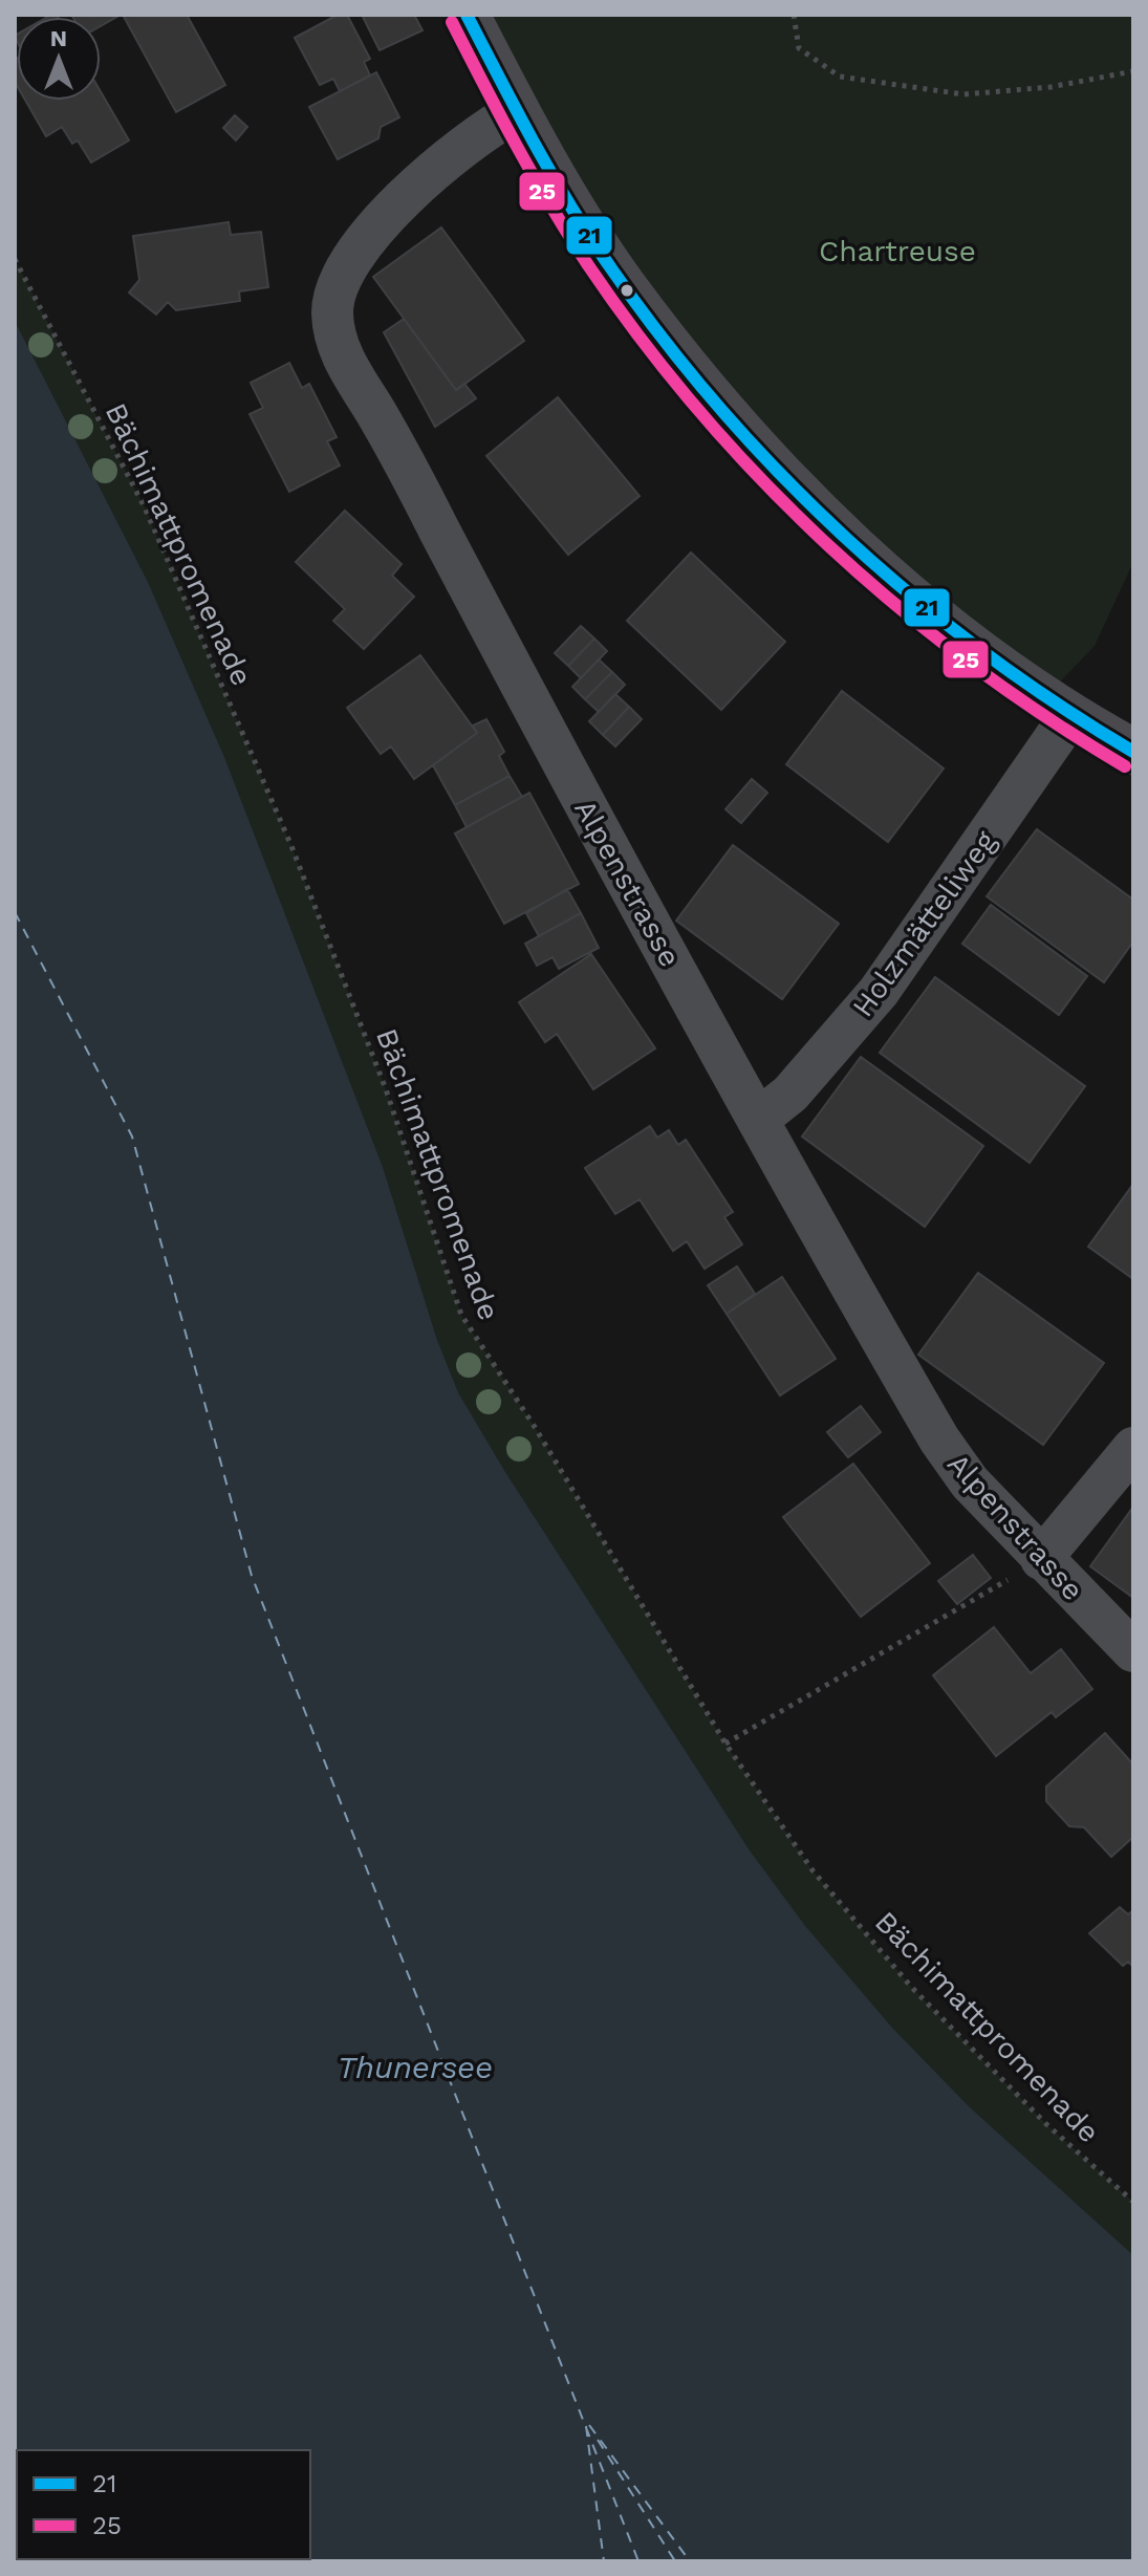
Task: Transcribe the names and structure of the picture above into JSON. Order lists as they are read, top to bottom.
{
  "streets": {
    "street": ["Alpenstrasse", "Holzmätteliweg"],
    "path": ["Bächimattpromenade"]
  },
  "crossings": [
    ["Alpenstrasse", "Holzmätteliweg"]
  ],
  "water": ["Thunersee"],
  "parks": ["Chartreuse"],
  "lines": ["transit line 21", "transit line 25"],
  "legend": ["21", "25"],
  "north": "top"
}
